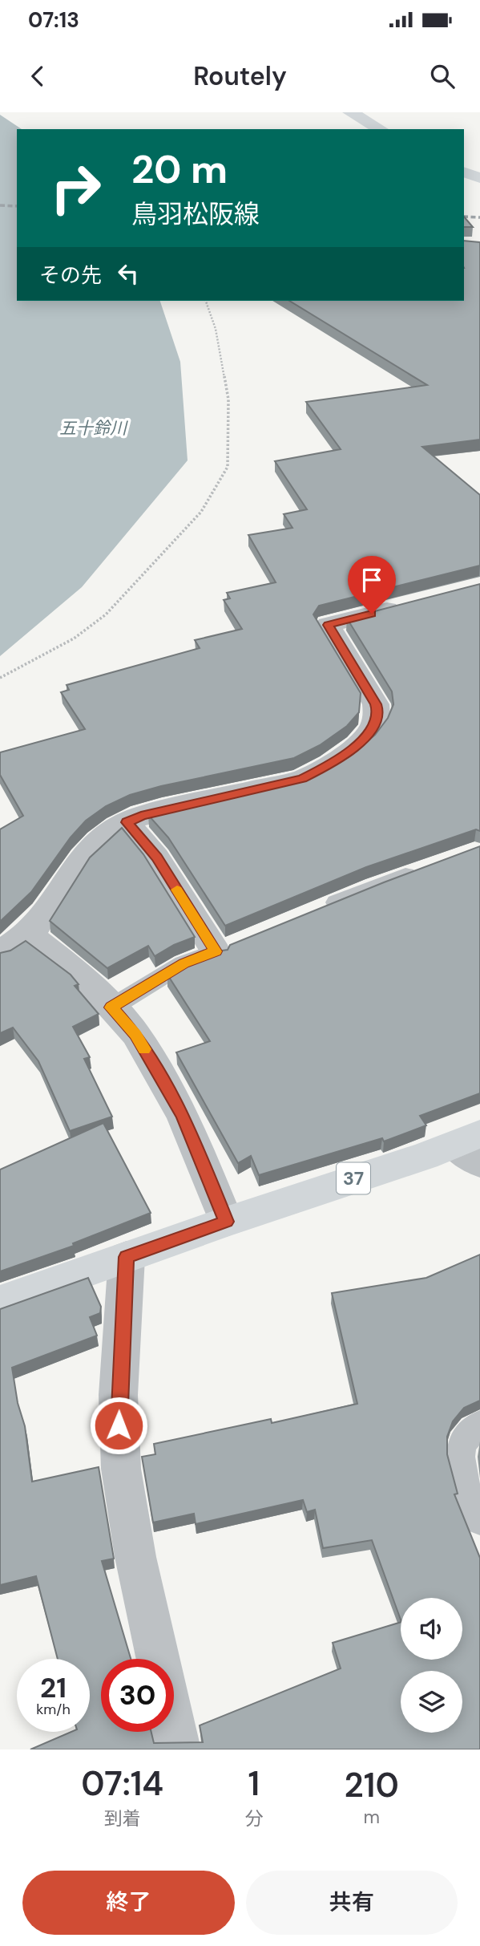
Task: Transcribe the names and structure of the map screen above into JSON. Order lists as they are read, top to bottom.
{
  "streets": {
    "main road": ["37"]
  },
  "water": ["五十鈴川"],
  "page": {
    "status": "07:13",
    "header": "Routely",
    "turn": ["20 m", "鳥羽松阪線"],
    "then": "その先",
    "speed": "21 km/h",
    "limit": "30",
    "eta": [
      "07:14",
      "到着",
      "1",
      "分",
      "210",
      "m"
    ],
    "buttons": ["終了", "共有"]
  }
}
